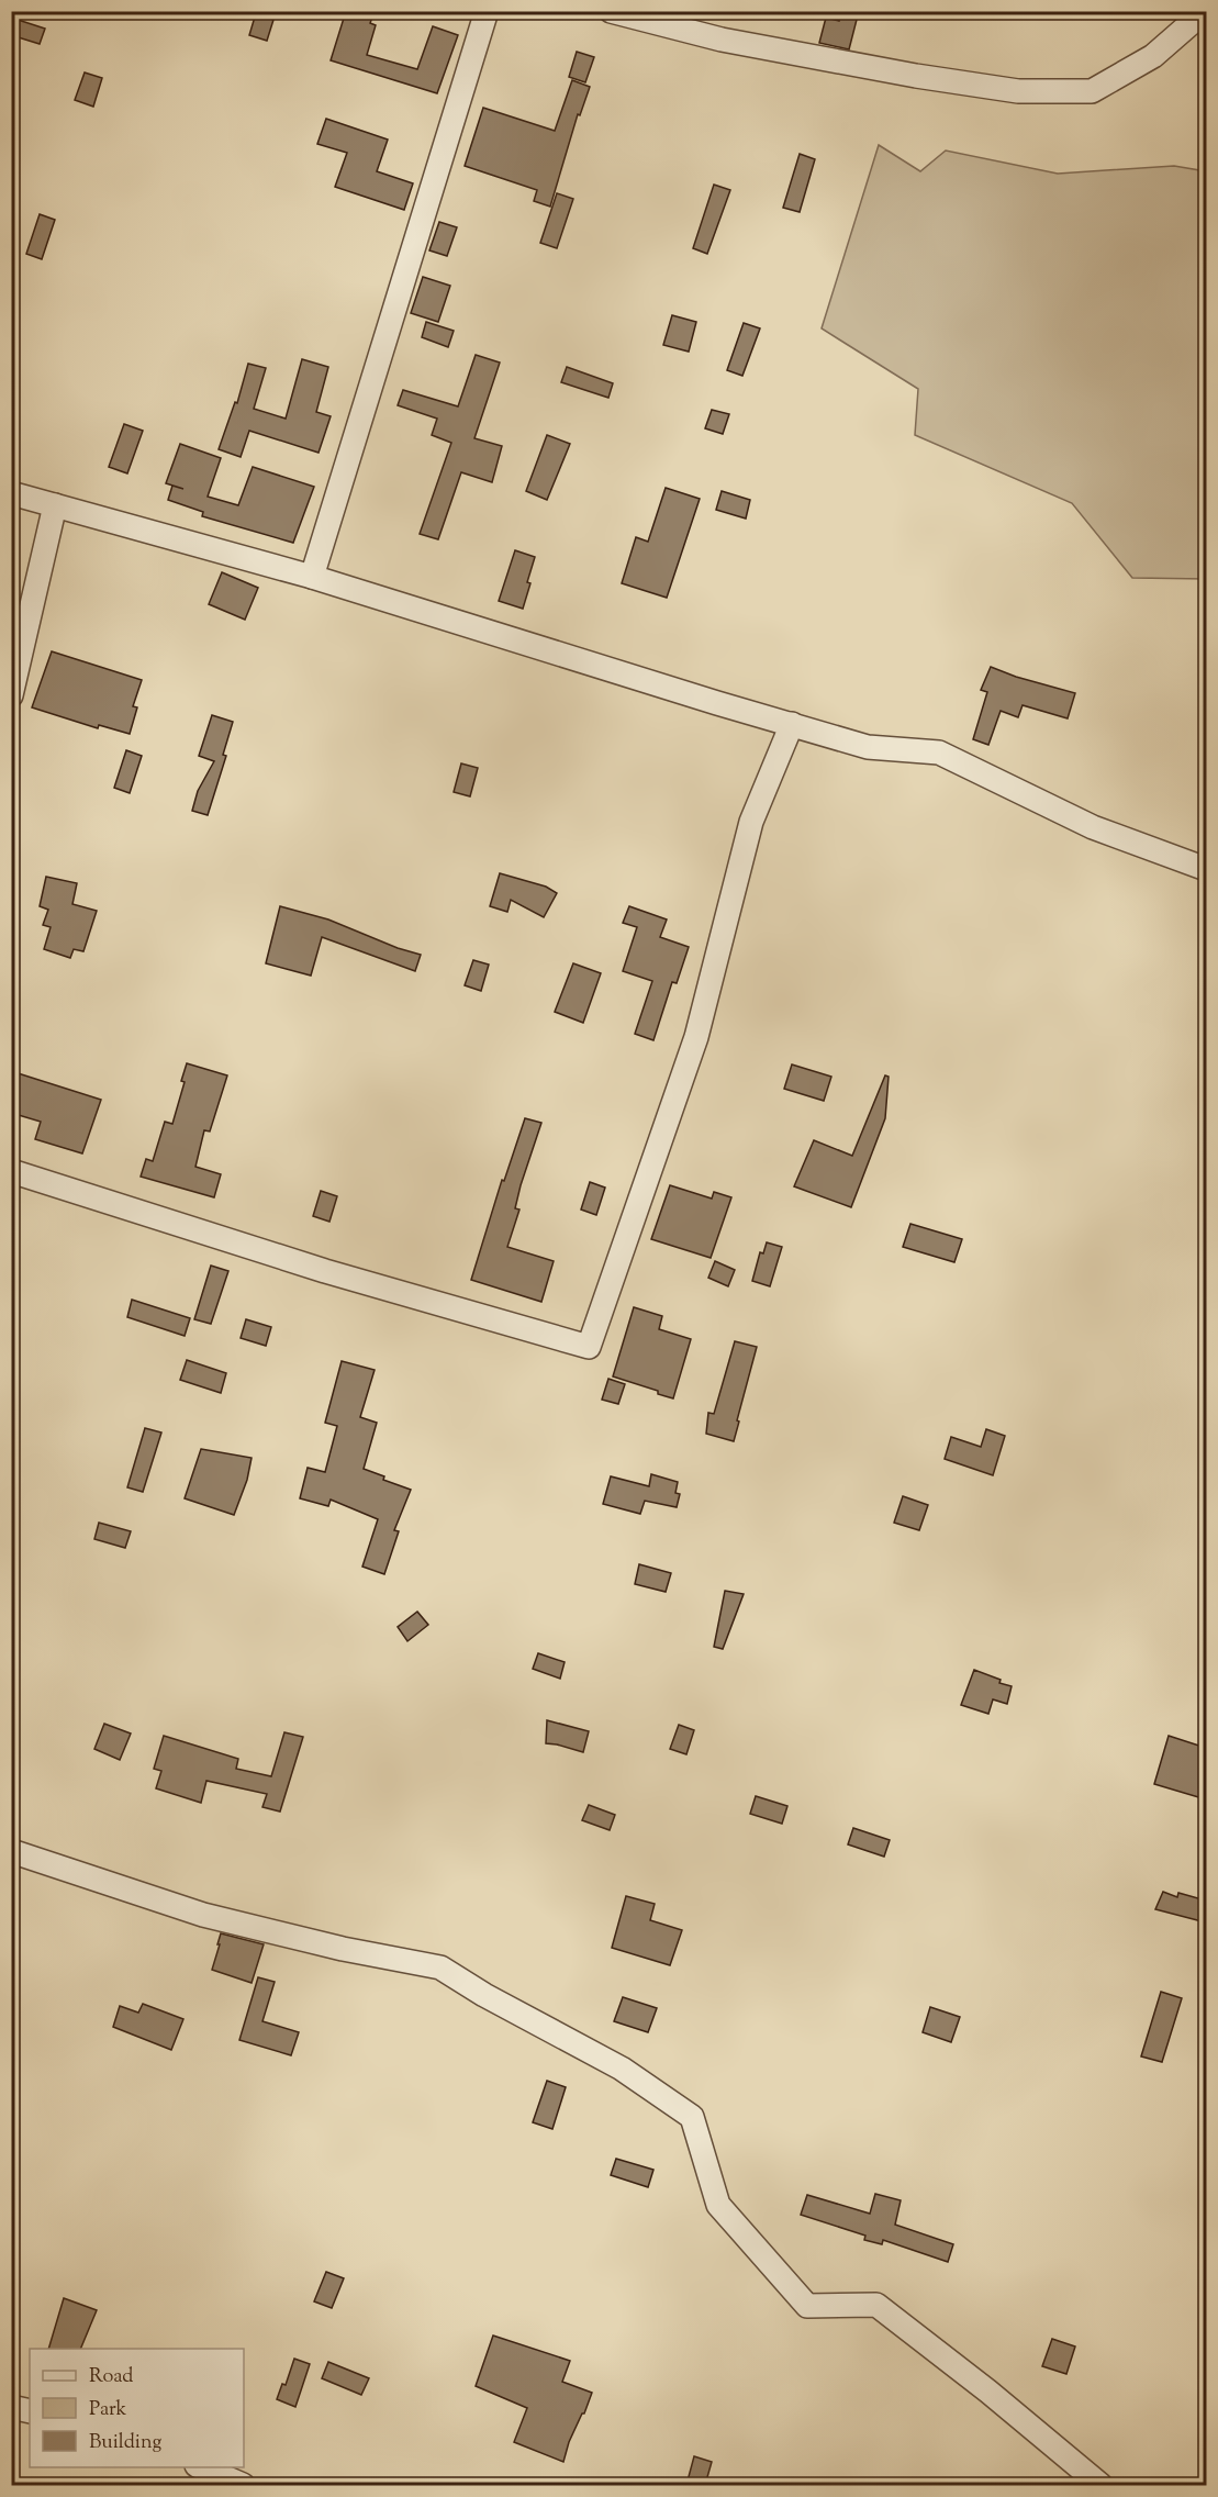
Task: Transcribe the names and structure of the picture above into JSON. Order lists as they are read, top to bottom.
{
  "legend": ["Road", "Park", "Building"]
}
